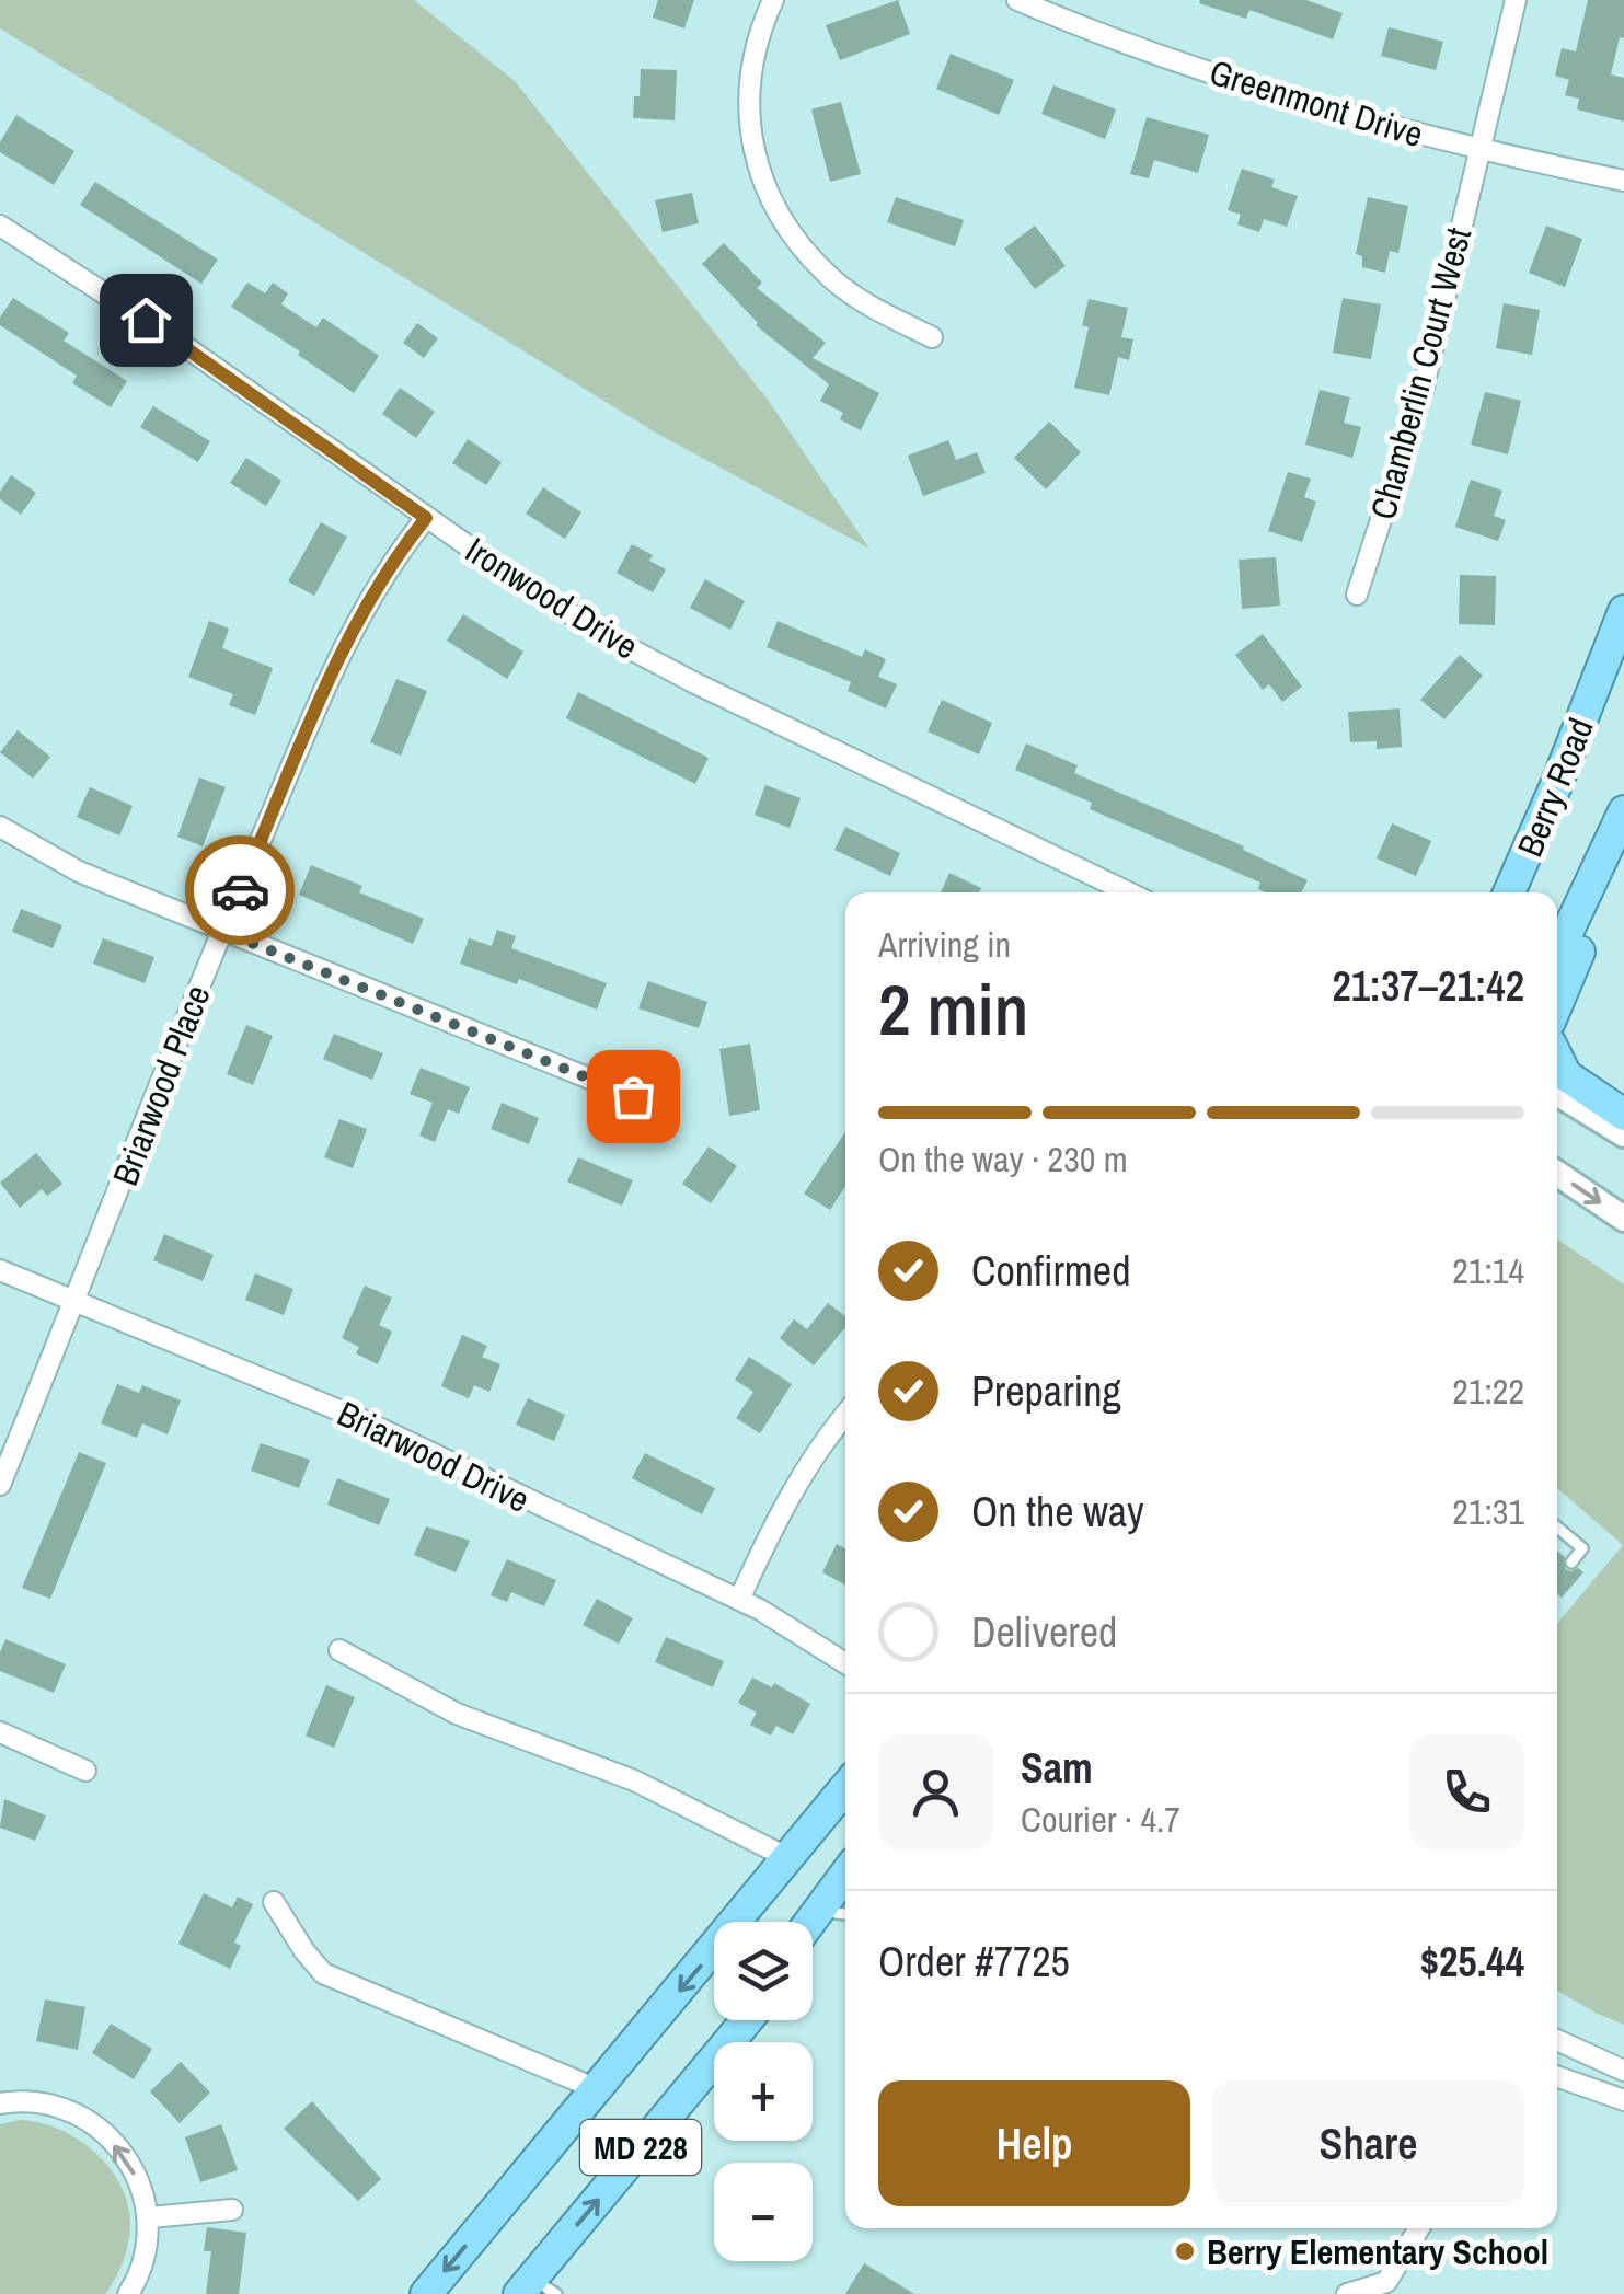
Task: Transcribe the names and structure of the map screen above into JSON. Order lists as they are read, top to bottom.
{
  "streets": {
    "highway": ["Berry Road", "MD 228"],
    "street": [
      "Greenmont Drive",
      "Chamberlin Court West",
      "Ironwood Drive",
      "Briarwood Place",
      "Briarwood Drive"
    ]
  },
  "crossings": [
    ["Greenmont Drive", "Chamberlin Court West"],
    ["Ironwood Drive", "Briarwood Place"],
    ["Briarwood Place", "Briarwood Drive"]
  ],
  "places": ["Berry Elementary School"],
  "page": {
    "heading": ["2 min", "Arriving in", "21:37–21:42"],
    "panel": [
      "Sam",
      "Courier · 4.7",
      "Order #7725",
      "$25.44"
    ],
    "bar": "On the way · 230 m",
    "list": [
      ["Confirmed", "21:14"],
      ["Preparing", "21:22"],
      ["On the way", "21:31"],
      "Delivered"
    ],
    "map_buttons": ["+", "−"],
    "buttons": ["Help", "Share"]
  }
}
